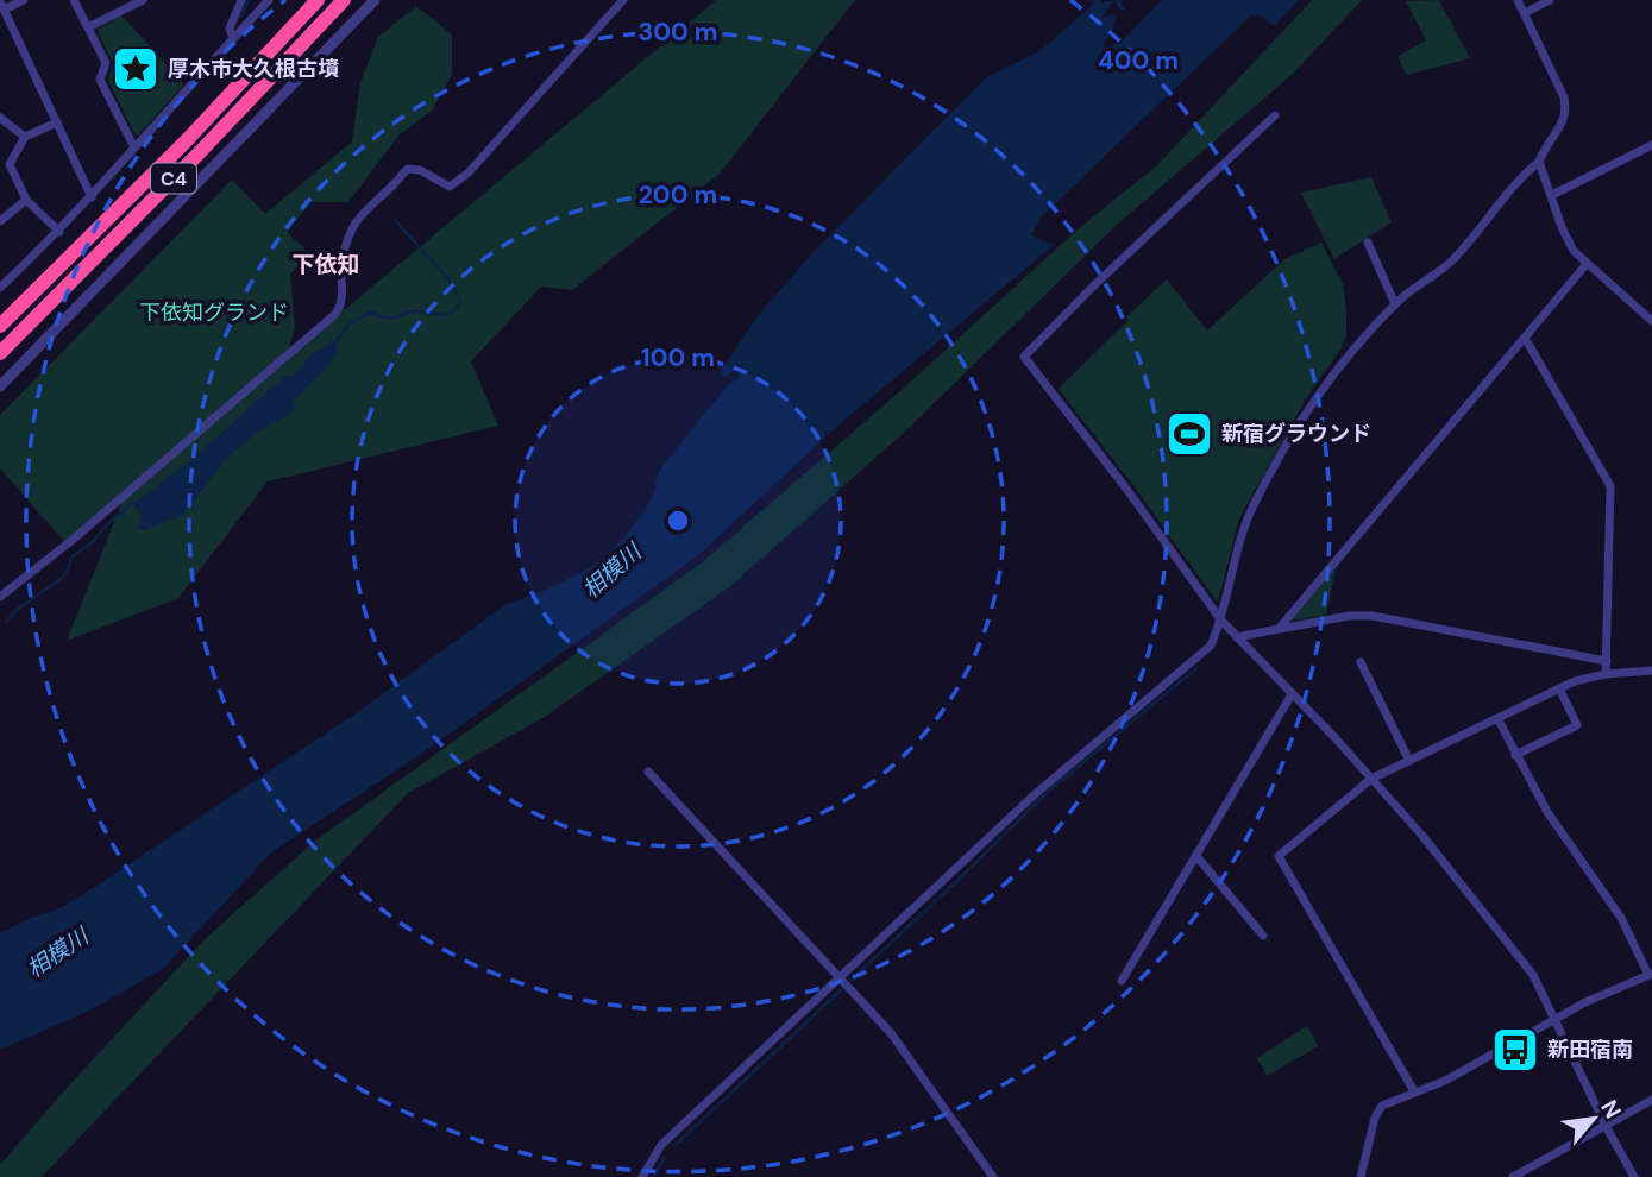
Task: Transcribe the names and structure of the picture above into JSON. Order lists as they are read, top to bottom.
{
  "streets": {
    "highway": ["C4"]
  },
  "districts": ["下依知"],
  "water": ["相模川"],
  "parks": ["下依知グランド"],
  "places": {
    "place": ["厚木市大久根古墳"],
    "sports": ["新宿グラウンド"],
    "bus stop": ["新田宿南"]
  },
  "north": "top right",
  "rings": [
    "300 m",
    "400 m",
    "200 m",
    "100 m"
  ]
}
